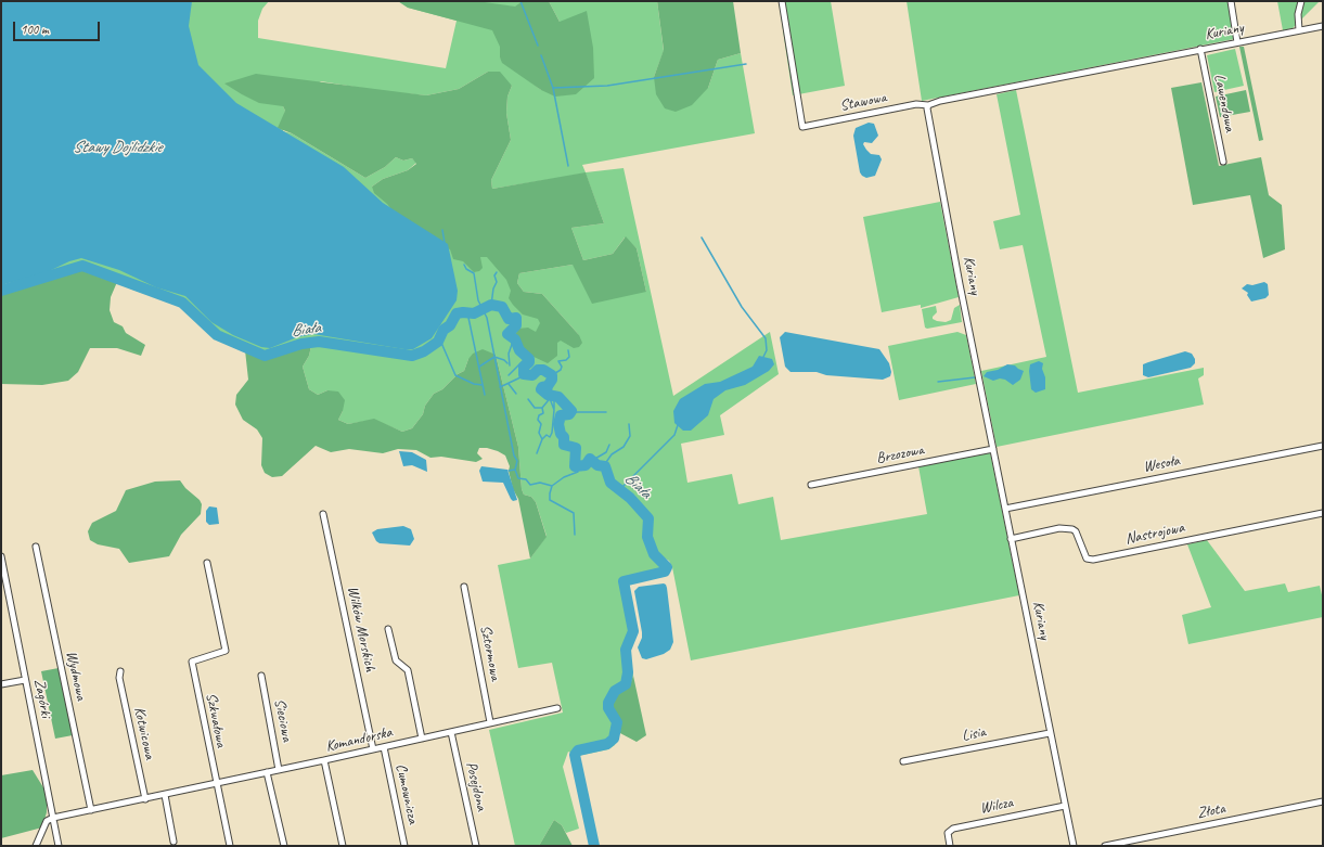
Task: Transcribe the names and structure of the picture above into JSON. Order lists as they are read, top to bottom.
{
  "streets": {
    "street": [
      "Kuriany",
      "Stawowa",
      "Lawendowa",
      "Brzozowa",
      "Wesoła",
      "Nastrojowa",
      "Wilków Morskich",
      "Sztormowa",
      "Wydmowa",
      "Zagórki",
      "Szkwałowa",
      "Sieciowa",
      "Kotwicowa",
      "Lisia",
      "Komandorska",
      "Posejdona",
      "Cumownicza",
      "Wilcza",
      "Złota"
    ]
  },
  "crossings": [
    ["Kuriany", "Stawowa"],
    ["Kuriany", "Lawendowa"],
    ["Kuriany", "Brzozowa"],
    ["Kuriany", "Wesoła"],
    ["Kuriany", "Nastrojowa"],
    ["Kuriany", "Lisia"],
    ["Kuriany", "Wilcza"],
    ["Wilków Morskich", "Komandorska"],
    ["Sztormowa", "Komandorska"],
    ["Wydmowa", "Komandorska"],
    ["Zagórki", "Komandorska"],
    ["Szkwałowa", "Komandorska"],
    ["Sieciowa", "Komandorska"],
    ["Kotwicowa", "Komandorska"],
    ["Komandorska", "Posejdona"],
    ["Komandorska", "Cumownicza"]
  ],
  "water": ["Stawy Dojlidzkie", "Biała"],
  "scale_bar": "100 m"
}
